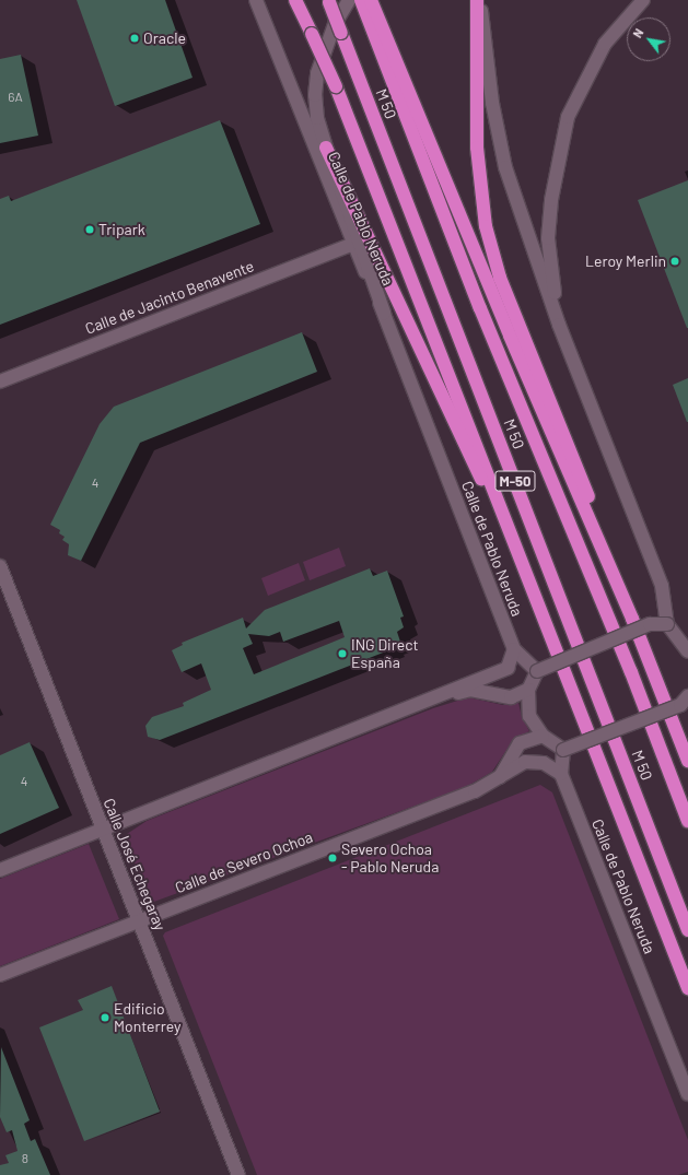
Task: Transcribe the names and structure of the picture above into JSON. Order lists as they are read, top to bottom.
{
  "streets": {
    "highway": ["M 50", "M-50"],
    "street": [
      "Calle de Pablo Neruda",
      "Calle de Jacinto Benavente",
      "Calle de Severo Ochoa",
      "Calle José Echegaray"
    ]
  },
  "crossings": [
    ["Calle de Pablo Neruda", "Calle de Jacinto Benavente"],
    ["Calle de Pablo Neruda", "Calle de Severo Ochoa"],
    ["Calle de Severo Ochoa", "Calle José Echegaray"]
  ],
  "places": [
    "Oracle",
    "Tripark",
    "Leroy Merlin",
    "ING Direct España",
    "Severo Ochoa - Pablo Neruda",
    "Edificio Monterrey"
  ],
  "house_numbers": [
    "6A",
    "4",
    "4",
    "8"
  ],
  "north": "top left"
}
